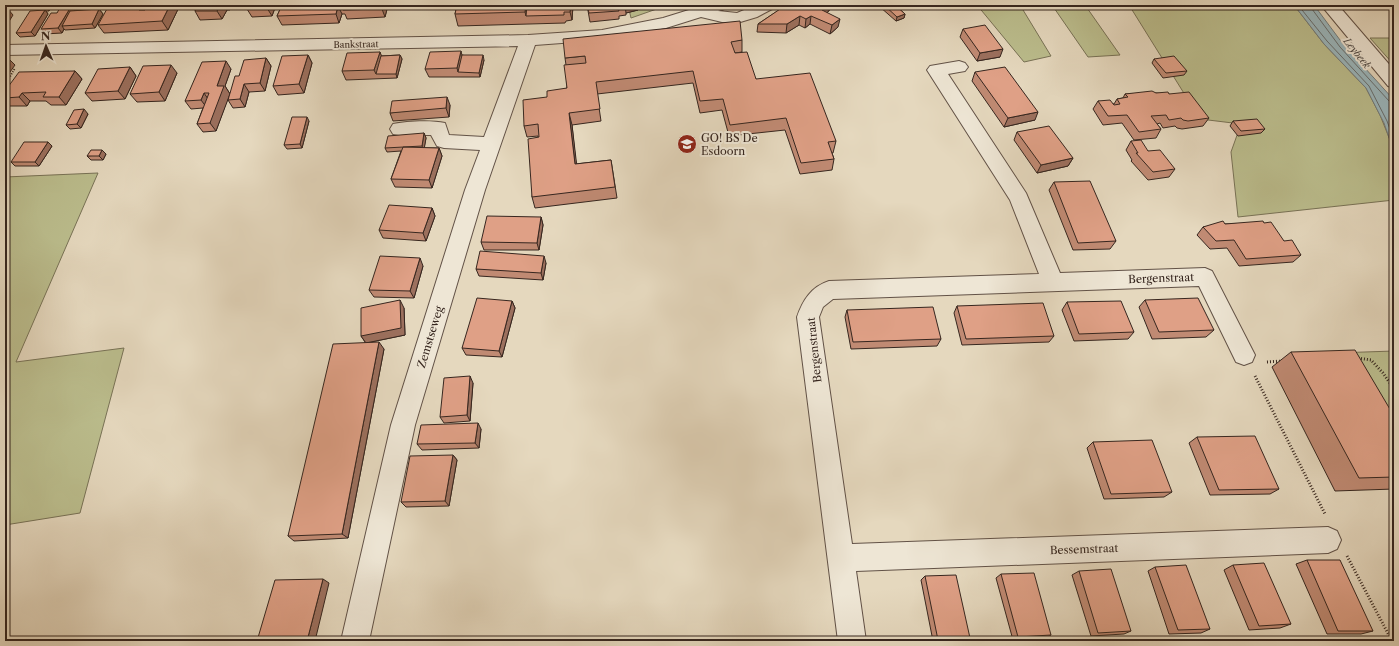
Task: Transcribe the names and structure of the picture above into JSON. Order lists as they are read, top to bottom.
{
  "streets": {
    "street": [
      "Bankstraat",
      "Bergenstraat",
      "Zemstseweg",
      "Bessemstraat"
    ]
  },
  "crossings": [
    ["Bankstraat", "Zemstseweg"],
    ["Bergenstraat", "Bessemstraat"]
  ],
  "water": ["Leybeek"],
  "places": {
    "school or university": ["GO! BS De Esdoorn"]
  },
  "north": "top"
}
